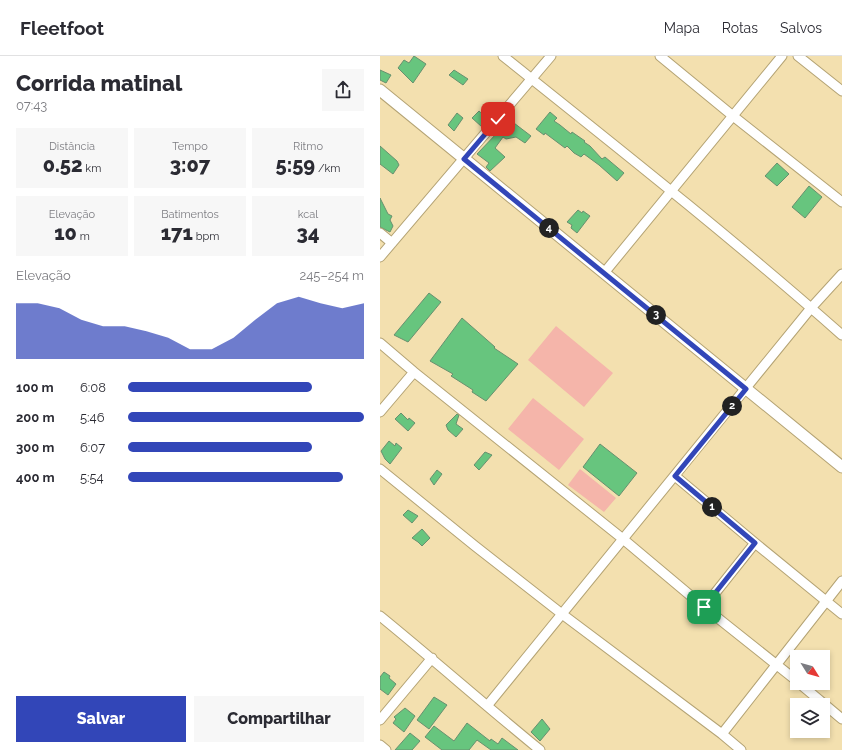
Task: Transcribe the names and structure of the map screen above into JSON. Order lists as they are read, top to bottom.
{
  "north": "bottom right",
  "page": {
    "header": "Fleetfoot",
    "nav": ["Mapa", "Rotas", "Salvos"],
    "heading": ["Corrida matinal", "07:43"],
    "stats": [
      ["Distância", "0.52 km"],
      ["Tempo", "3:07"],
      ["Ritmo", "5:59 /km"],
      ["Elevação", "10 m"],
      ["Batimentos", "171 bpm"],
      ["kcal", "34"]
    ],
    "pins": [
      "4",
      "3",
      "2",
      "1"
    ],
    "chart": ["Elevação", "245–254 m"],
    "list": [
      {
        "name": "100 m",
        "note": "6:08"
      },
      {
        "name": "200 m",
        "note": "5:46"
      },
      {
        "name": "300 m",
        "note": "6:07"
      },
      {
        "name": "400 m",
        "note": "5:54"
      }
    ],
    "buttons": ["Salvar", "Compartilhar"]
  }
}
